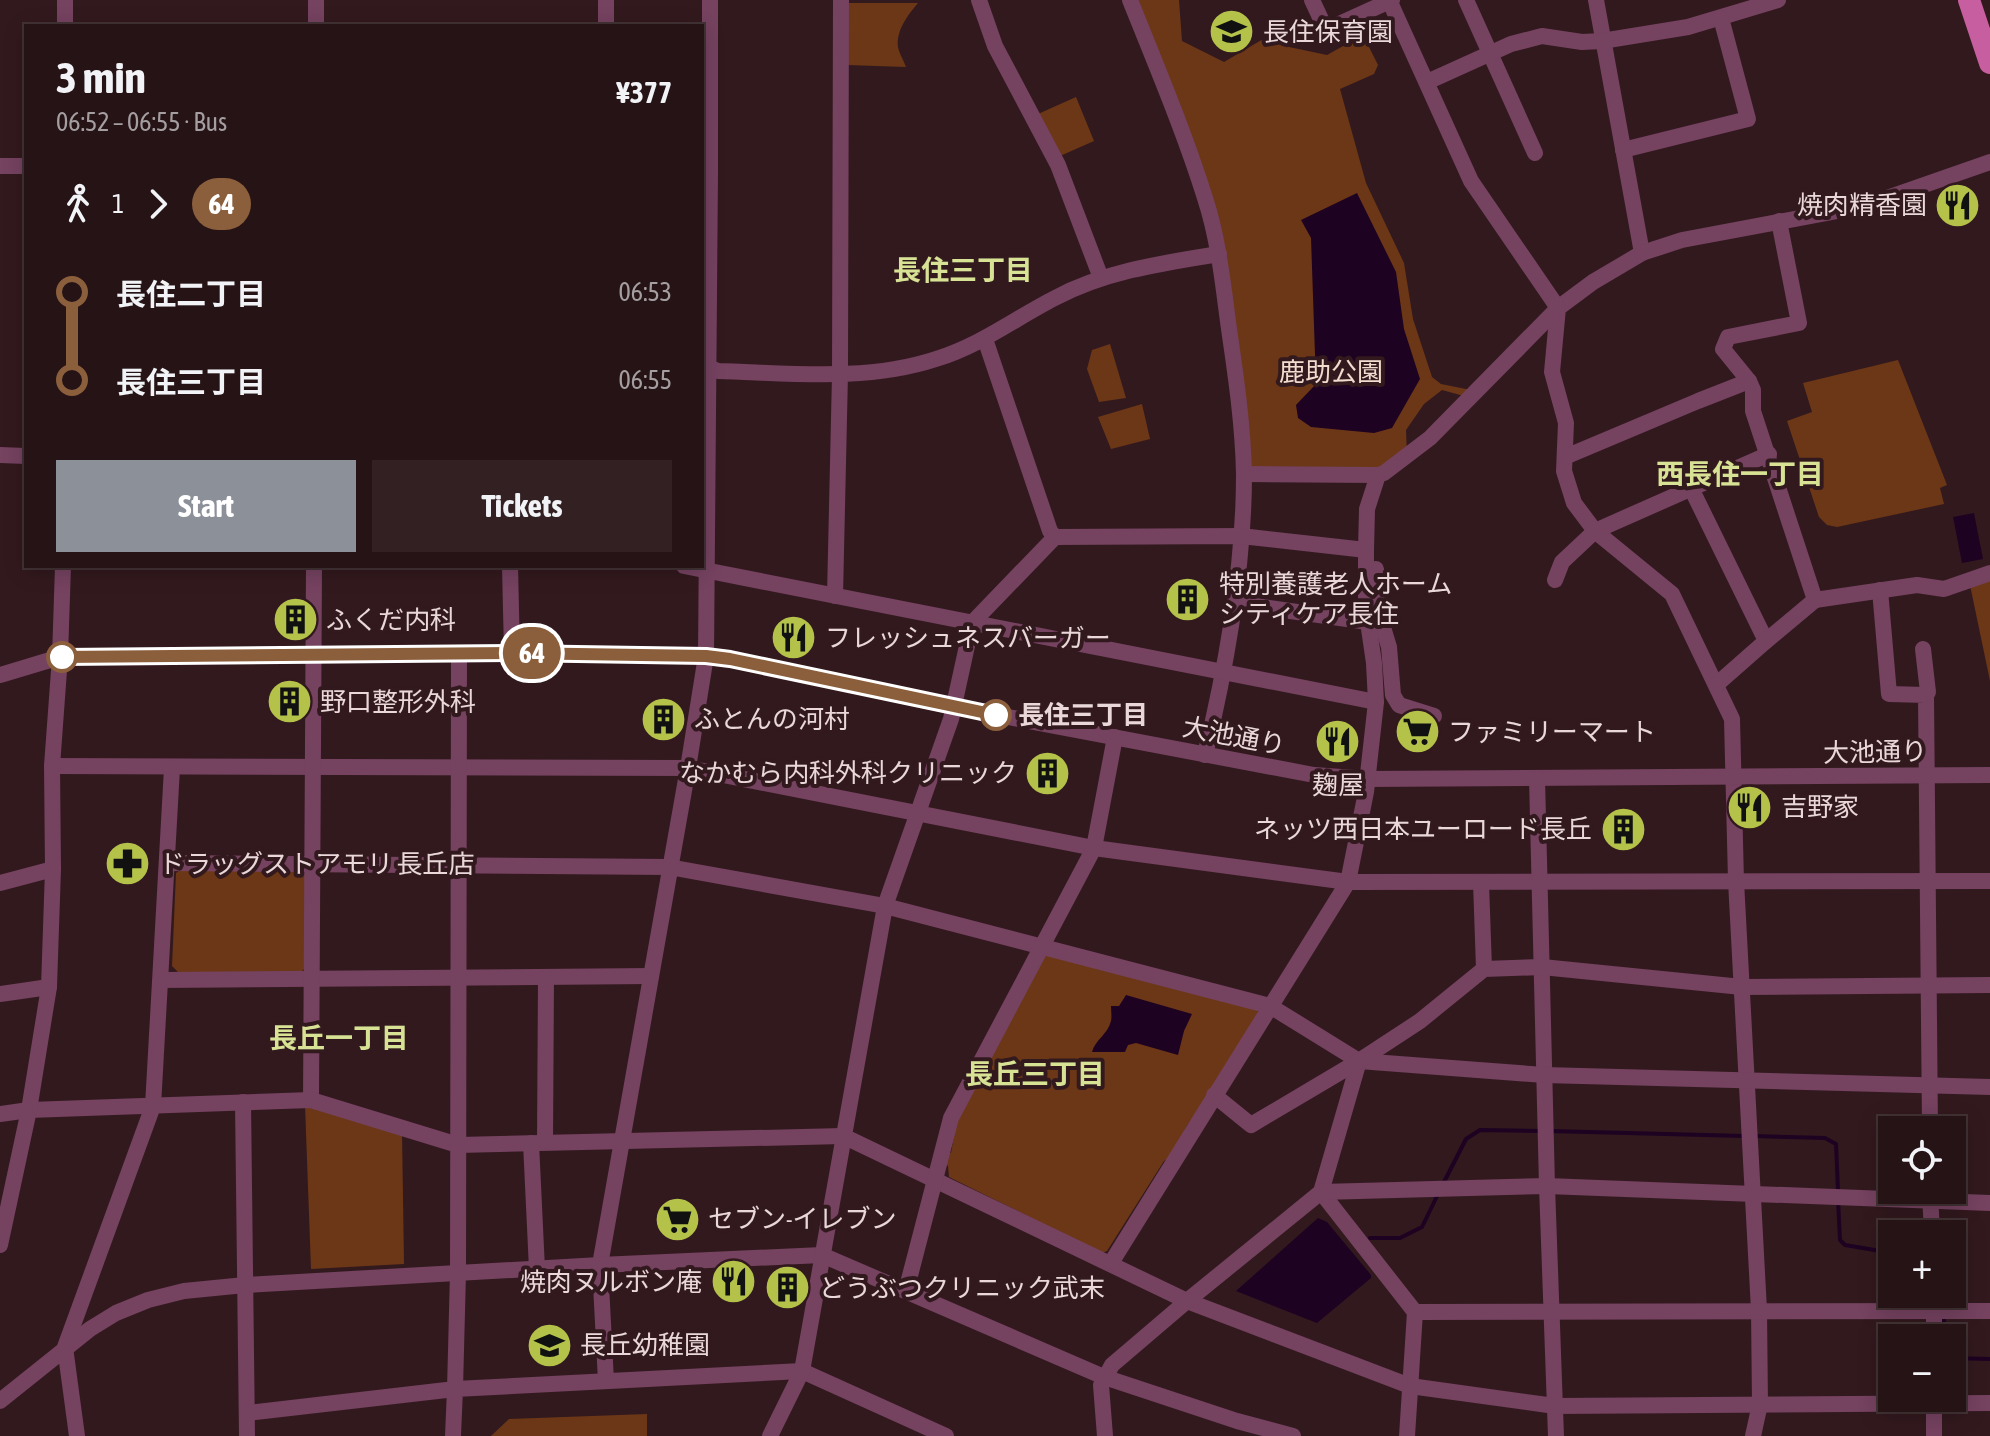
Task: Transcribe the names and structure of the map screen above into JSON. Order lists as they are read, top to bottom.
{
  "streets": {
    "street": ["大池通り"]
  },
  "districts": [
    "長住三丁目",
    "西長住一丁目",
    "長丘一丁目",
    "長丘三丁目"
  ],
  "parks": ["鹿助公園"],
  "places": {
    "school or university": ["長住保育園", "長丘幼稚園"],
    "restaurant": [
      "焼肉精香園",
      "フレッシュネスバーガー",
      "麹屋",
      "吉野家",
      "焼肉ヌルボン庵"
    ],
    "building": [
      "特別養護老人ホーム シティケア長住",
      "ふくだ内科",
      "野口整形外科",
      "ふとんの河村",
      "なかむら内科外科クリニック",
      "ネッツ西日本ユーロード長丘",
      "どうぶつクリニック武末"
    ],
    "other": ["長住三丁目"],
    "supermarket": ["ファミリーマート", "セブン-イレブン"],
    "pharmacy": ["ドラッグストアモリ 長丘店"]
  },
  "lines": ["bus line 64"],
  "page": {
    "on_map": "64",
    "heading": ["3 min", "06:52 – 06:55 · Bus", "¥377"],
    "legs": ["1", "64"],
    "list": [
      {
        "name": "長住二丁目",
        "value": "06:53"
      },
      {
        "name": "長住三丁目",
        "value": "06:55"
      }
    ],
    "buttons": ["Start", "Tickets"],
    "map_buttons": ["+", "−"]
  }
}
